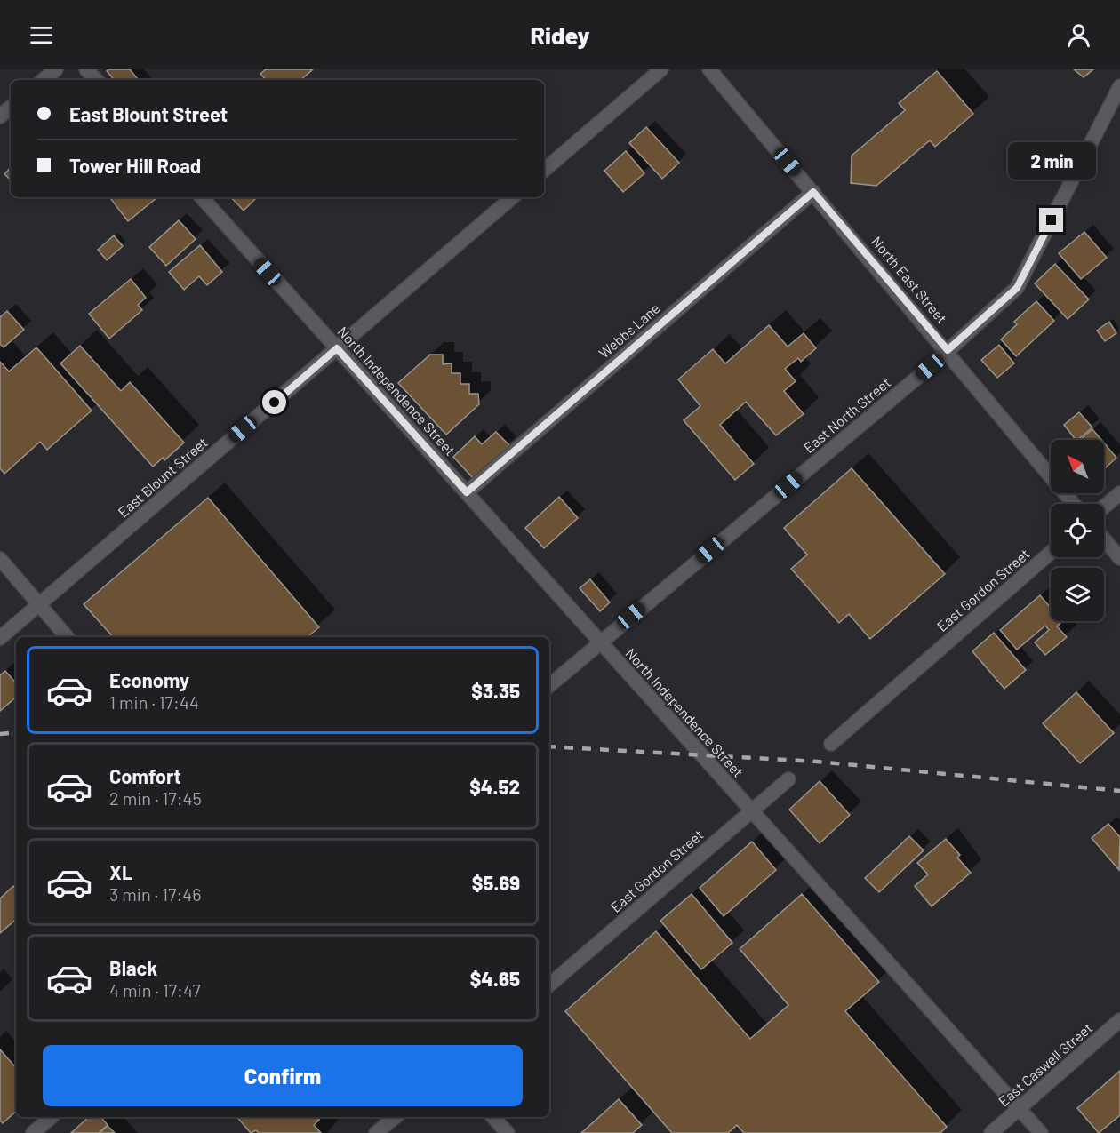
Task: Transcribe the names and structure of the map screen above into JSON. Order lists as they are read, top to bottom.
{
  "streets": {
    "street": [
      "North East Street",
      "Webbs Lane",
      "North Independence Street",
      "East North Street",
      "East Blount Street",
      "East Gordon Street",
      "East Caswell Street"
    ]
  },
  "crossings": [
    ["North East Street", "Webbs Lane"],
    ["North East Street", "East North Street"],
    ["Webbs Lane", "North Independence Street"],
    ["North Independence Street", "East North Street"],
    ["North Independence Street", "East Blount Street"],
    ["North Independence Street", "East Gordon Street"],
    ["North Independence Street", "East Caswell Street"]
  ],
  "north": "top left",
  "page": {
    "header": "Ridey",
    "banner": ["East Blount Street", "Tower Hill Road"],
    "bubble": "2 min",
    "list": [
      {
        "name": "Economy",
        "note": "1 min · 17:44",
        "value": "$3.35"
      },
      {
        "name": "Comfort",
        "note": "2 min · 17:45",
        "value": "$4.52"
      },
      {
        "name": "XL",
        "note": "3 min · 17:46",
        "value": "$5.69"
      },
      {
        "name": "Black",
        "note": "4 min · 17:47",
        "value": "$4.65"
      }
    ],
    "buttons": "Confirm"
  }
}
